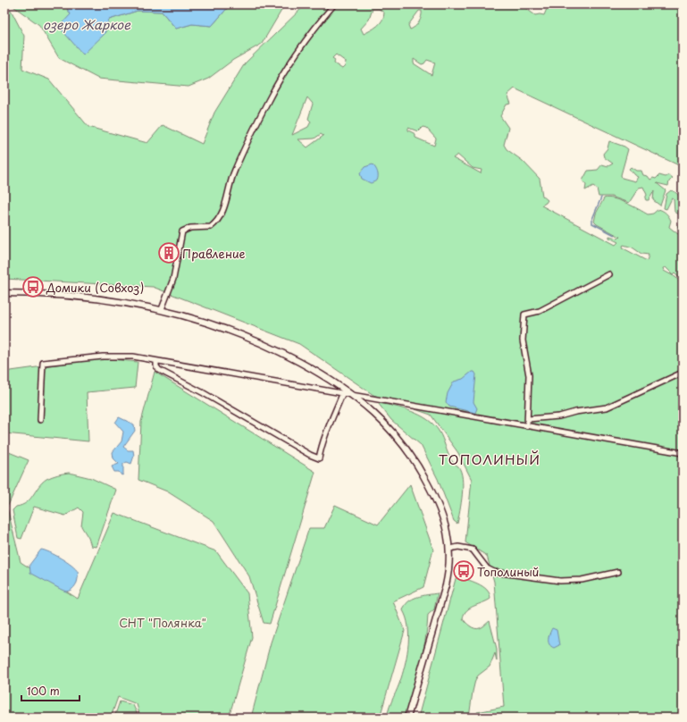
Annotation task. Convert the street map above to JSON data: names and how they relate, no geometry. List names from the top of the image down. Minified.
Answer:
{"districts":["ТОПОЛИНЫЙ"],"water":["озеро Жаркое"],"parks":["СНТ \"Полянка\""],"places":{"building":["Правление"],"bus stop":["Домики (Совхоз)","Тополиный"]},"scale_bar":"100 m"}
